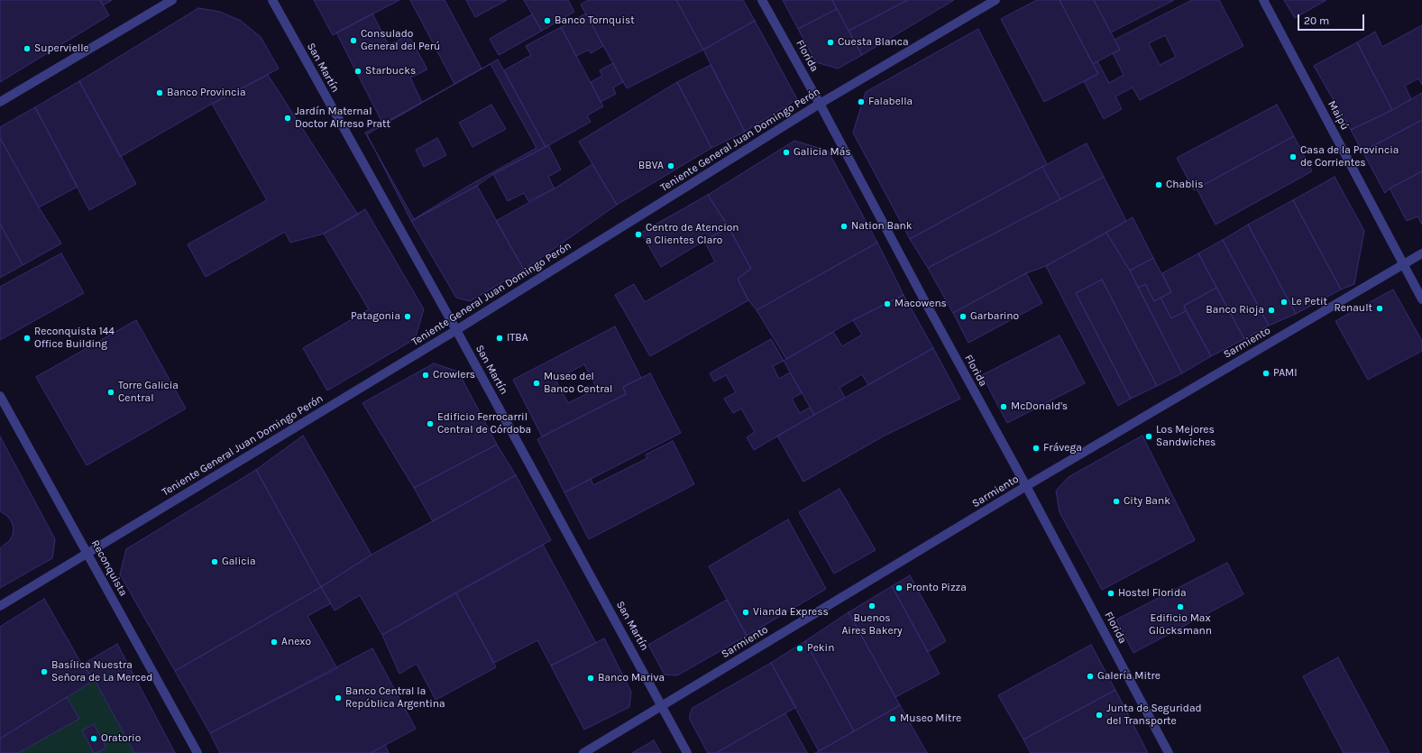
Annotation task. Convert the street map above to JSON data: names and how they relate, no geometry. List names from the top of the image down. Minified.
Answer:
{"streets":{"street":["Florida","San Martín","Maipú","Teniente General Juan Domingo Perón","Sarmiento","Reconquista"]},"crossings":[["Florida","Teniente General Juan Domingo Perón"],["Florida","Sarmiento"],["San Martín","Teniente General Juan Domingo Perón"],["San Martín","Sarmiento"],["Maipú","Sarmiento"],["Teniente General Juan Domingo Perón","Reconquista"]],"places":["Banco Tornquist","Consulado General del Perú","Cuesta Blanca","Supervielle","Starbucks","Banco Provincia","Falabella","Jardín Maternal Doctor Alfreso Pratt","Galicia Más","Casa de la Provincia de Corrientes","BBVA","Chablis","Nation Bank","Centro de Atencion a Clientes Claro","Le Petit","Macowens","Renault","Banco Rioja","Patagonia","Garbarino","Reconquista 144 Office Building","ITBA","PAMI","Crowlers","Museo del Banco Central","Torre Galicia Central","McDonald's","Edificio Ferrocarril Central de Córdoba","Los Mejores Sandwiches","Frávega","City Bank","Galicia","Pronto Pizza","Hostel Florida","Buenos Aires Bakery","Edificio Max Glücksmann","Vianda Express","Anexo","Pekin","Basílica Nuestra Señora de La Merced","Galería Mitre","Banco Mariva","Banco Central la República Argentina","Junta de Seguridad del Transporte","Museo Mitre","Oratorio"],"scale_bar":"20 m"}
